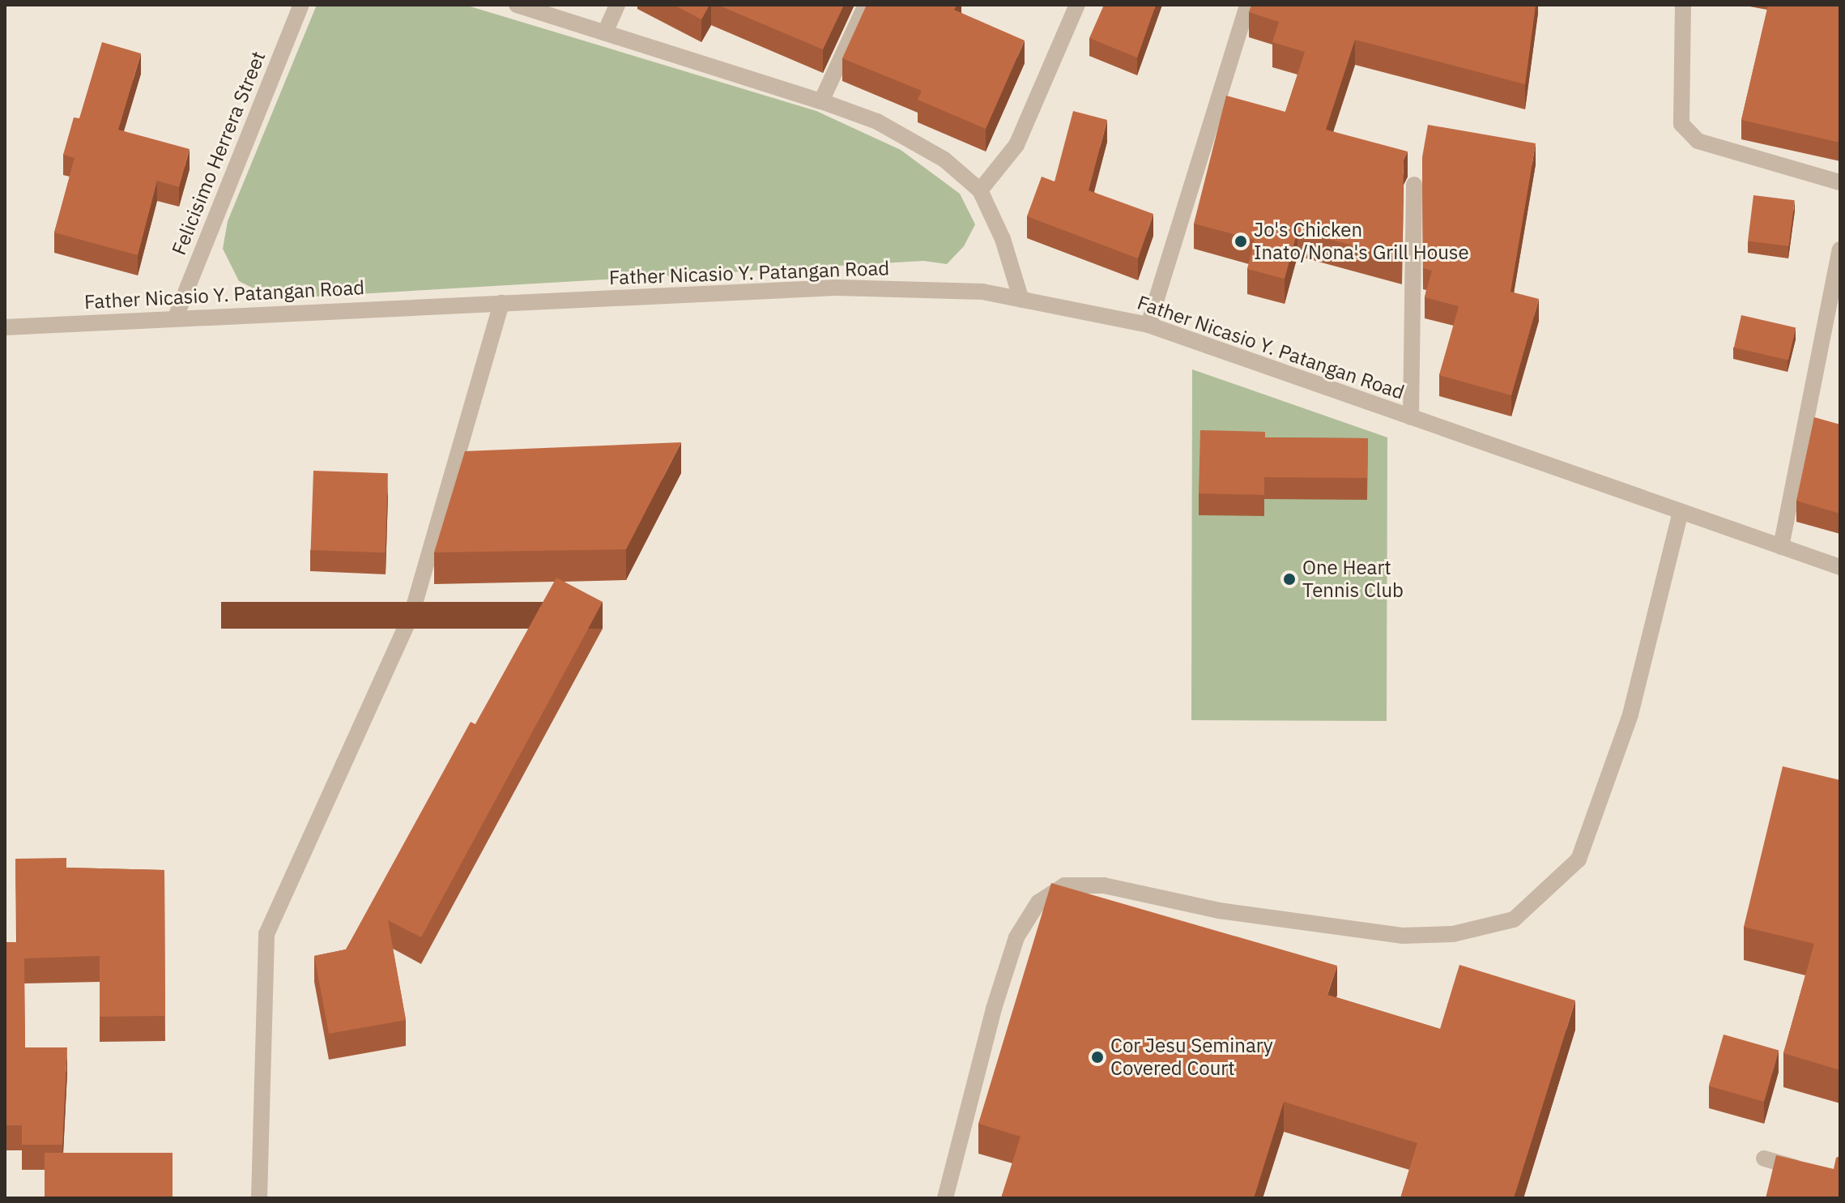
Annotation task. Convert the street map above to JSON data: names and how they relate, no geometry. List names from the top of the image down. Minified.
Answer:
{"streets":{"street":["Felicisimo Herrera Street","Father Nicasio Y. Patangan Road"]},"crossings":[["Felicisimo Herrera Street","Father Nicasio Y. Patangan Road"]],"places":["Jo's Chicken Inato/Nona's Grill House","One Heart Tennis Club","Cor Jesu Seminary Covered Court"]}
